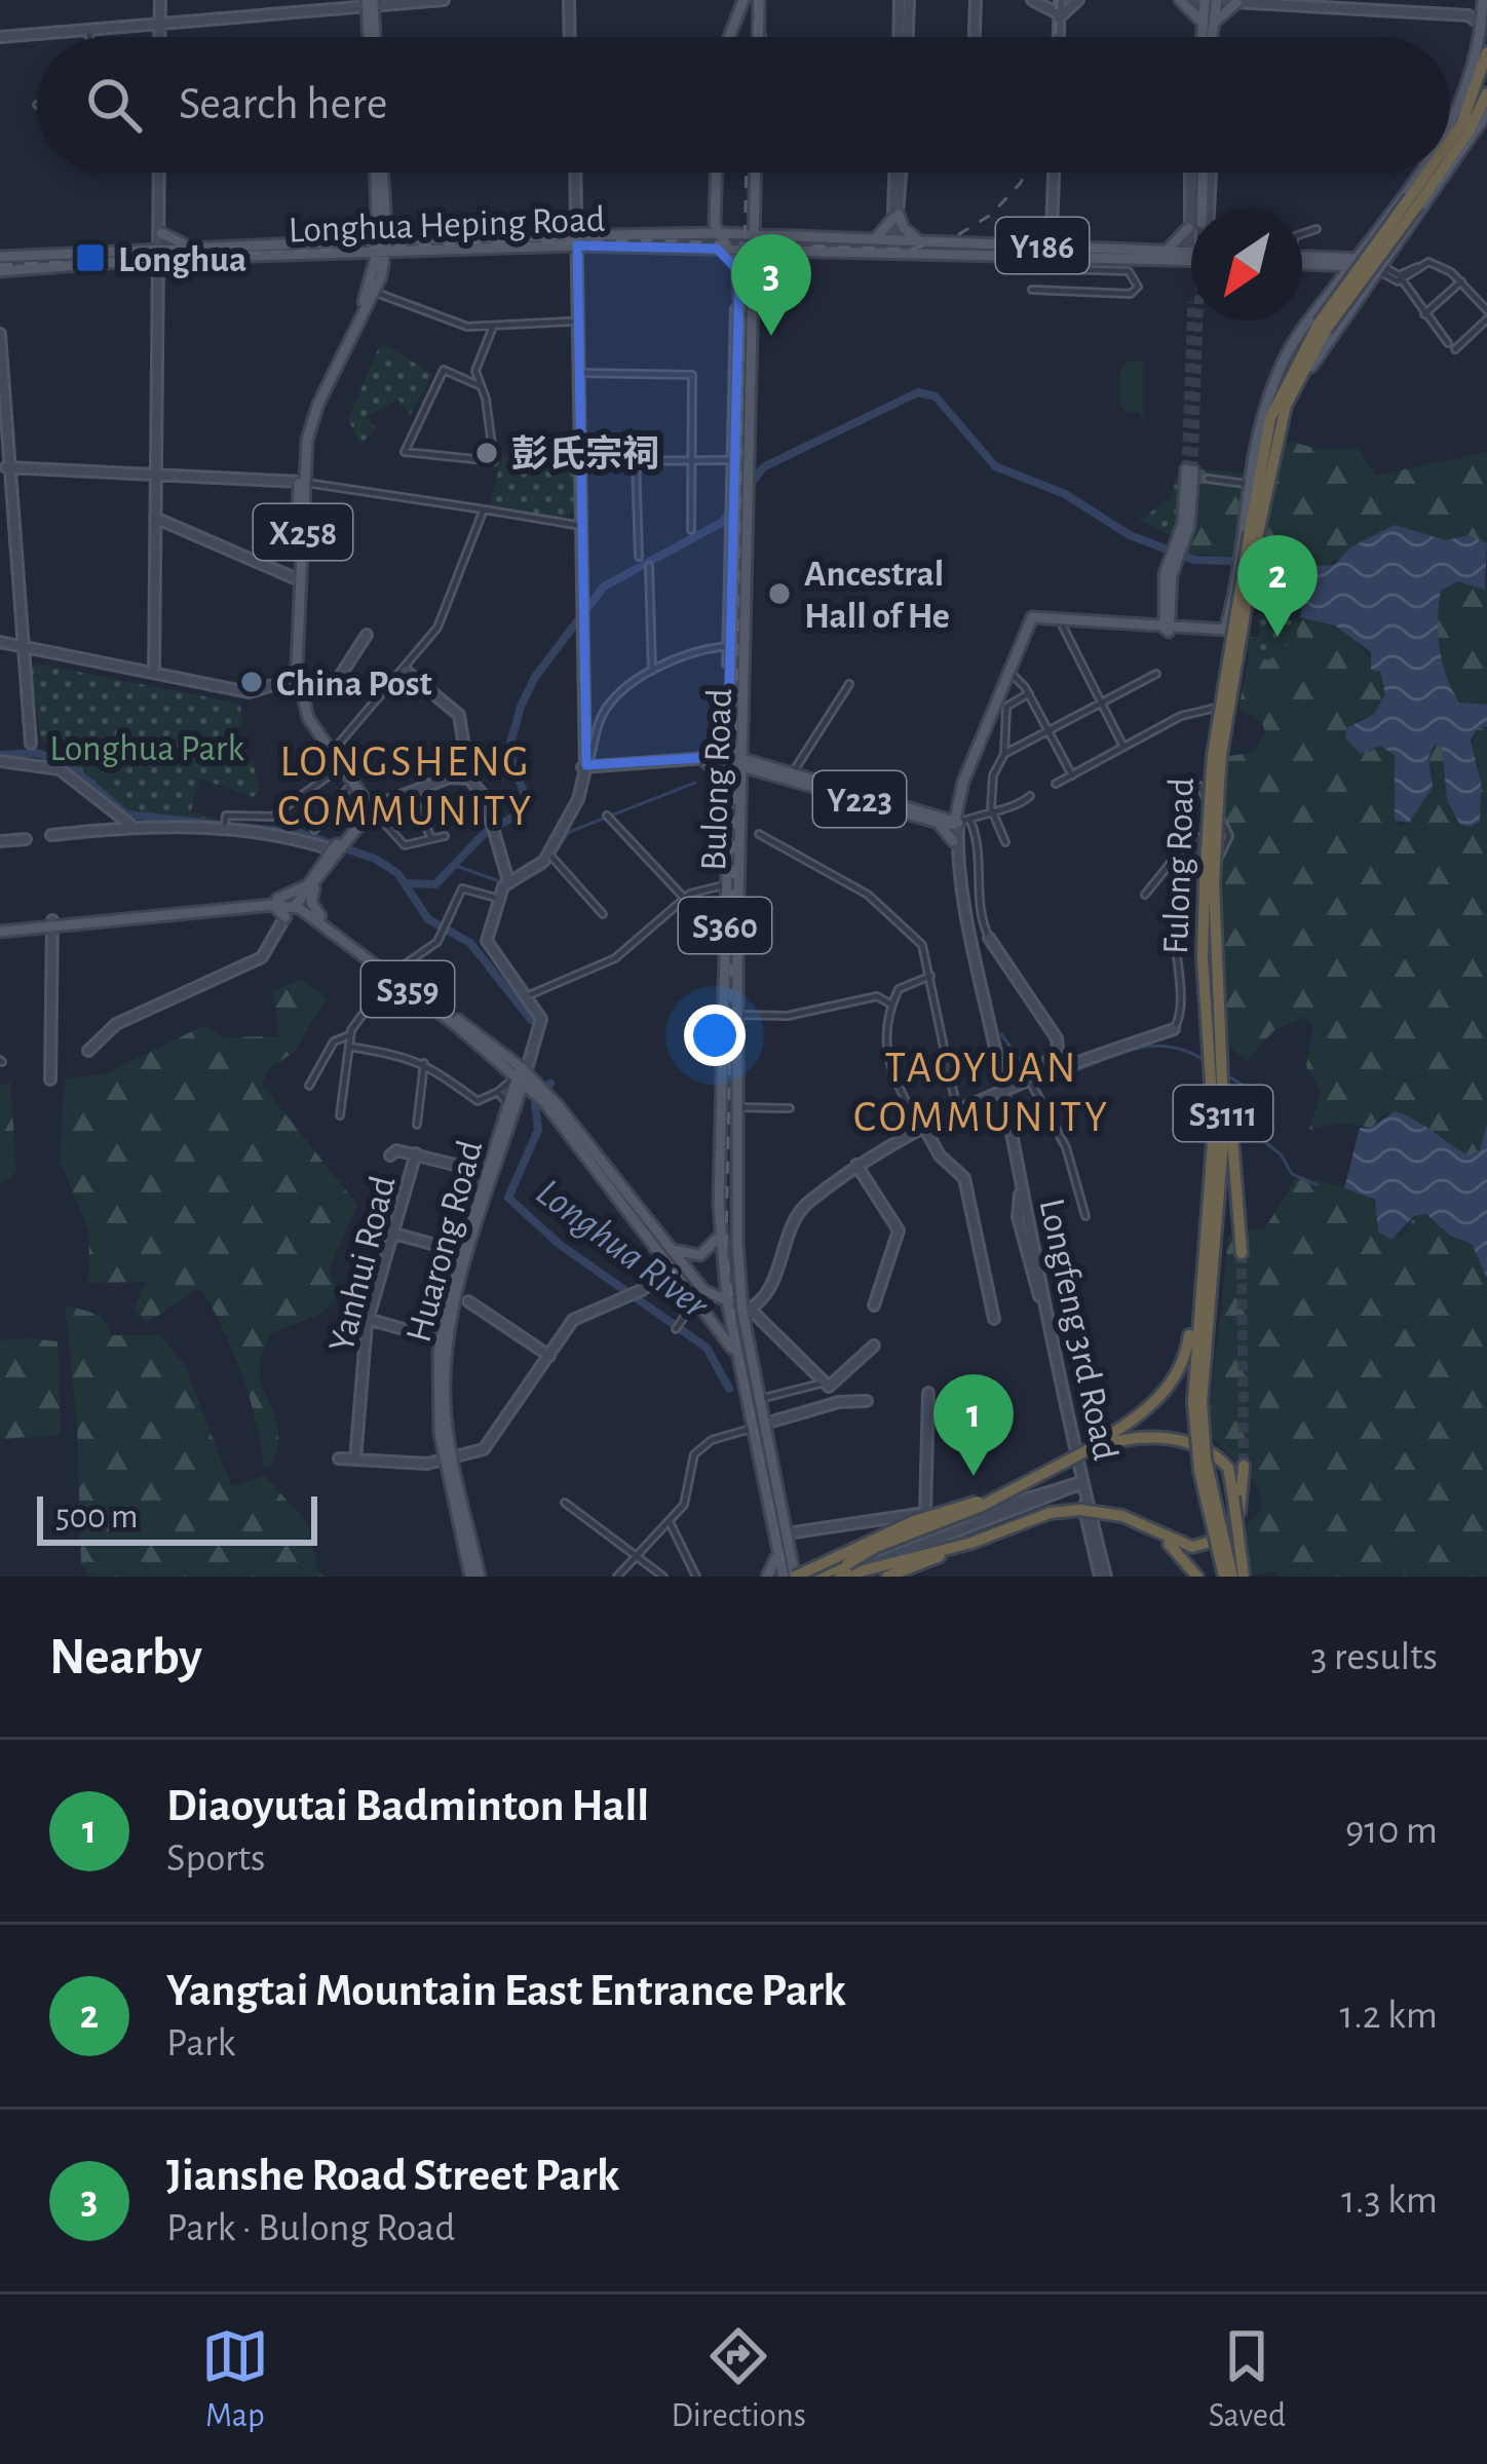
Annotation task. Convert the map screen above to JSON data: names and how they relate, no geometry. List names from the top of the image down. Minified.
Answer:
{"streets":{"highway":["Fulong Road","S3111"],"main road":["Longhua Heping Road","Y186","X258","Bulong Road","Y223","S360","S359","Huarong Road","Yanhui Road","Longfeng 3rd Road"]},"crossings":[["Longhua Heping Road","Y186"],["Longhua Heping Road","X258"],["Longhua Heping Road","S360"],["Bulong Road","Y223"],["Bulong Road","S360"],["Bulong Road","S359"],["Fulong Road","S3111"],["S359","Huarong Road"]],"districts":["LONGSHENG COMMUNITY","TAOYUAN COMMUNITY"],"water":["Longhua River"],"parks":["Longhua Park"],"places":{"transit":["Longhua"],"other":["彭氏宗祠","Ancestral Hall of He","China Post"]},"scale_bar":"500 m","north":"bottom left","page":{"search":"Search here","pins":["3","2","1"],"scale":"500 m","heading":["Nearby","3 results"],"list":[{"mark":"1","name":"Diaoyutai Badminton Hall","note":"Sports","value":"910 m"},{"mark":"2","name":"Yangtai Mountain East Entrance Park","note":"Park","value":"1.2 km"},{"mark":"3","name":"Jianshe Road Street Park","note":"Park · Bulong Road","value":"1.3 km"}],"nav":["Map","Directions","Saved"]}}
